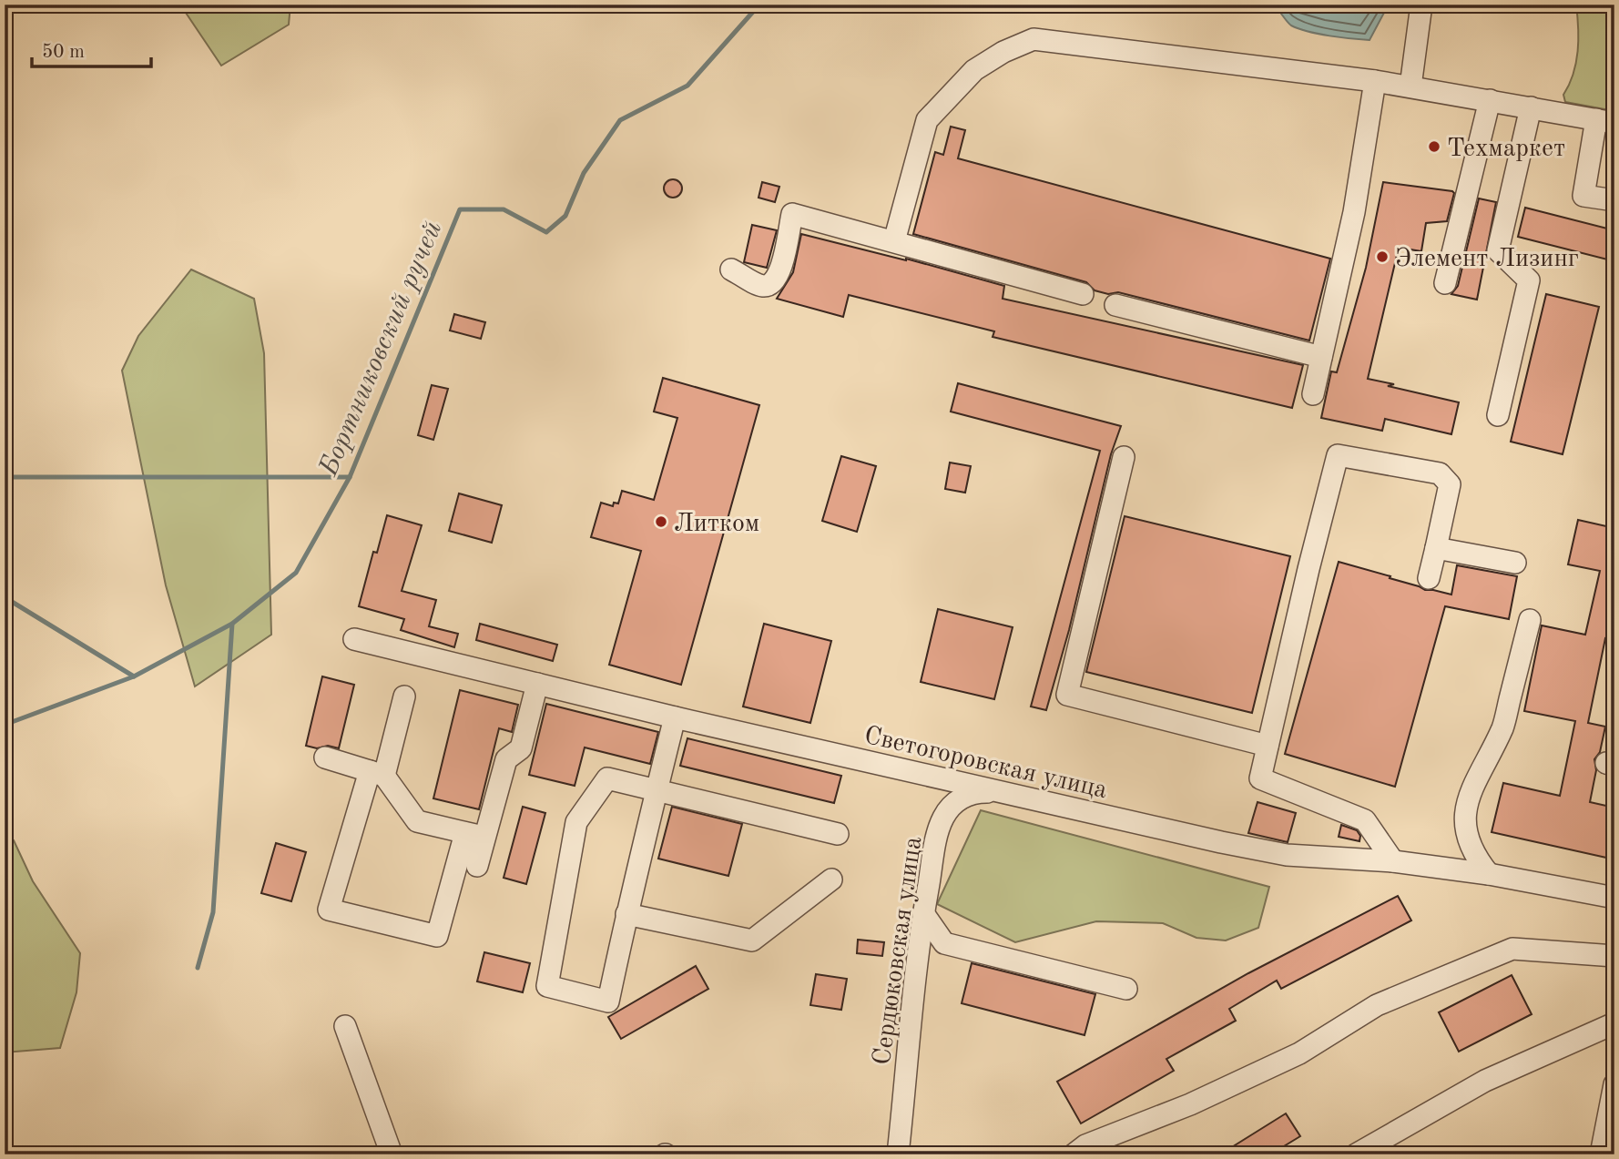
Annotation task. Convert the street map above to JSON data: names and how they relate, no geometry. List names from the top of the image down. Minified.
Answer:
{"streets":{"street":["Светогоровская улица","Сердюковская улица"]},"crossings":[["Светогоровская улица","Сердюковская улица"]],"water":["Бортниковский ручей"],"places":["Техмаркет","Элемент Лизинг","Литком"],"scale_bar":"50 m"}
